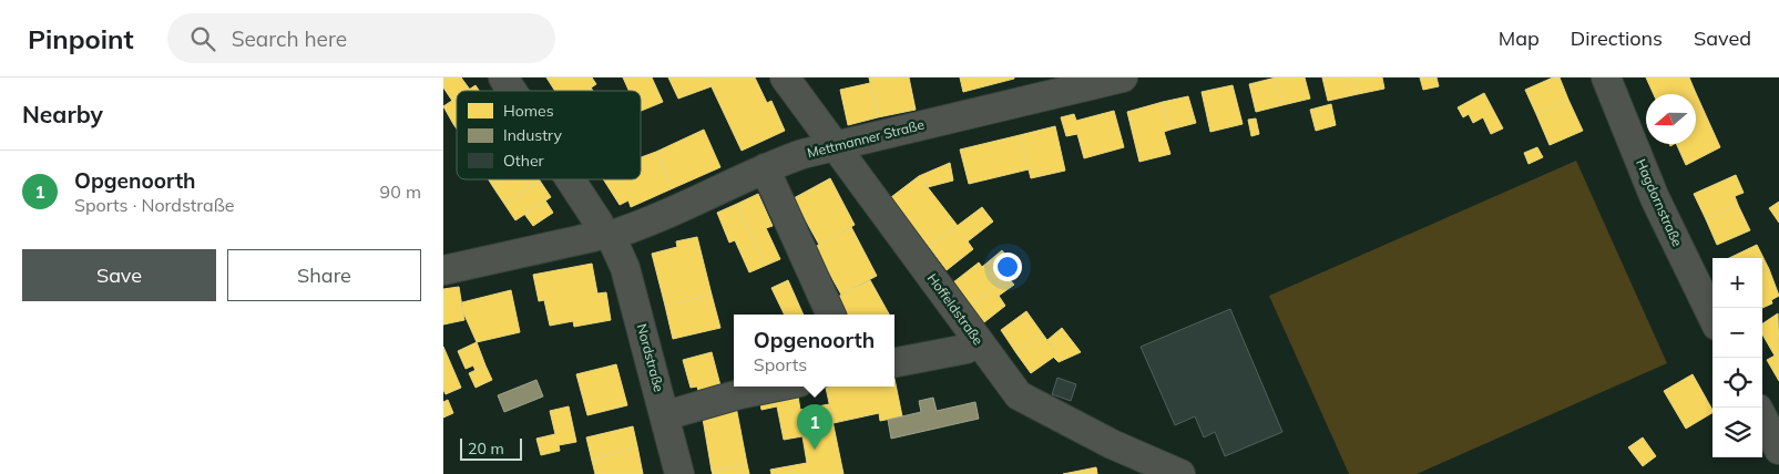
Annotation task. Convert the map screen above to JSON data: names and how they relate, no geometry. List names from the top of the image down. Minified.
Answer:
{"streets":{"street":["Mettmanner Straße","Hagdornstraße","Hoffeldstraße","Nordstraße"]},"crossings":[["Mettmanner Straße","Hoffeldstraße"],["Mettmanner Straße","Nordstraße"]],"legend":["Homes","Industry","Other"],"scale_bar":"20 m","north":"left","page":{"header":"Pinpoint","search":"Search here","nav":["Map","Directions","Saved"],"heading":"Nearby","list":[{"mark":"1","name":"Opgenoorth","note":"Sports · Nordstraße","value":"90 m"}],"buttons":["Save","Share"],"map_buttons":["+","−"],"popup":["Opgenoorth","Sports"],"pins":"1","scale":"20 m"}}
